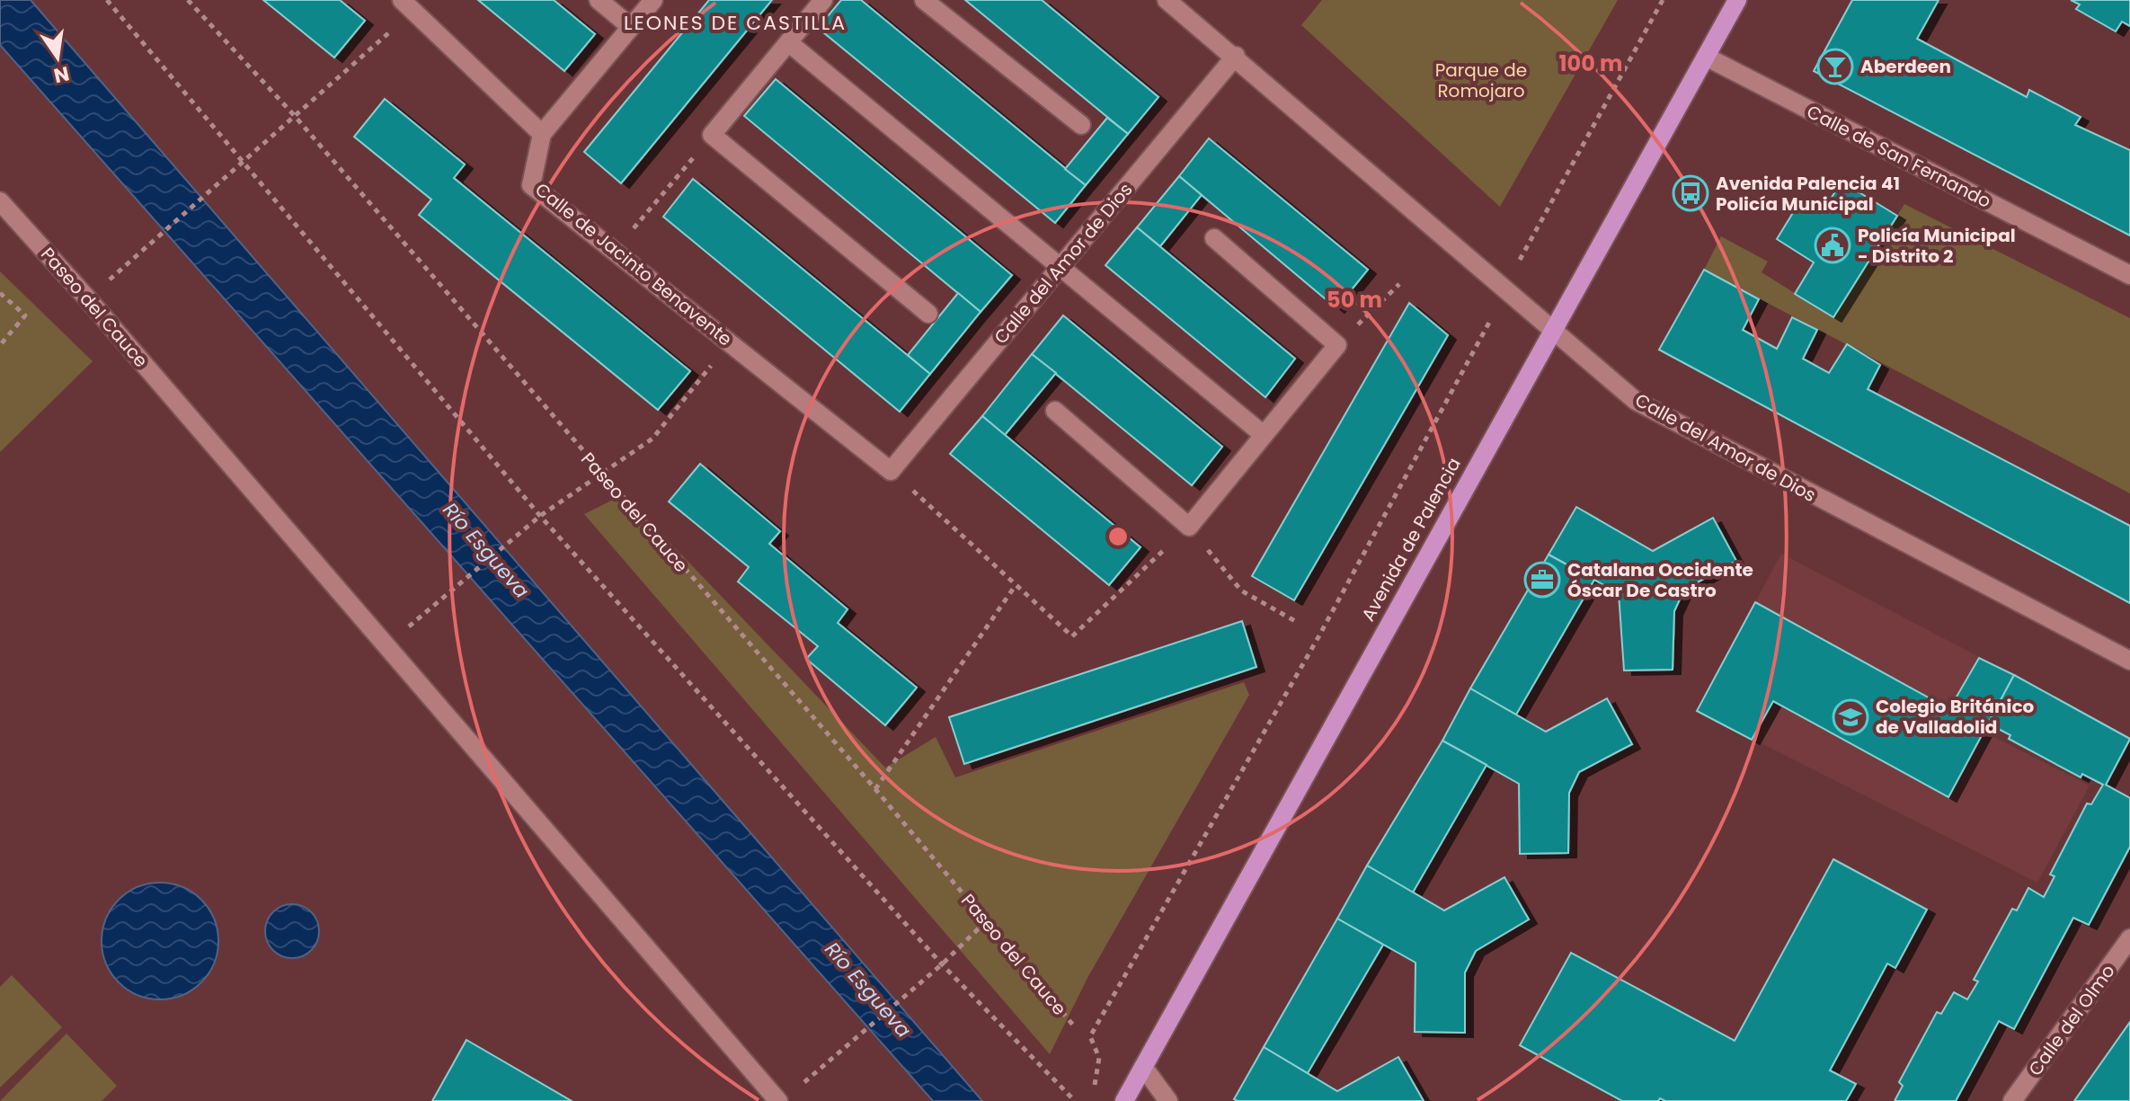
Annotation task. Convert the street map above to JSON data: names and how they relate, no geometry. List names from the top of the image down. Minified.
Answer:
{"streets":{"main road":["Avenida de Palencia"],"street":["Calle de San Fernando","Calle del Amor de Dios","Calle de Jacinto Benavente","Paseo del Cauce","Calle del Olmo"]},"crossings":[["Calle de San Fernando","Avenida de Palencia"],["Calle del Amor de Dios","Calle de Jacinto Benavente"],["Calle del Amor de Dios","Avenida de Palencia"]],"districts":["LEONES DE CASTILLA"],"water":["Río Esgueva"],"parks":["Parque de Romojaro"],"places":{"bar":["Aberdeen"],"bus stop":["Avenida Palencia 41 Policía Municipal"],"public building":["Policía Municipal - Distrito 2"],"office":["Catalana Occidente Óscar De Castro"],"school or university":["Colegio Británico de Valladolid"]},"north":"bottom","rings":["100 m","50 m"]}
